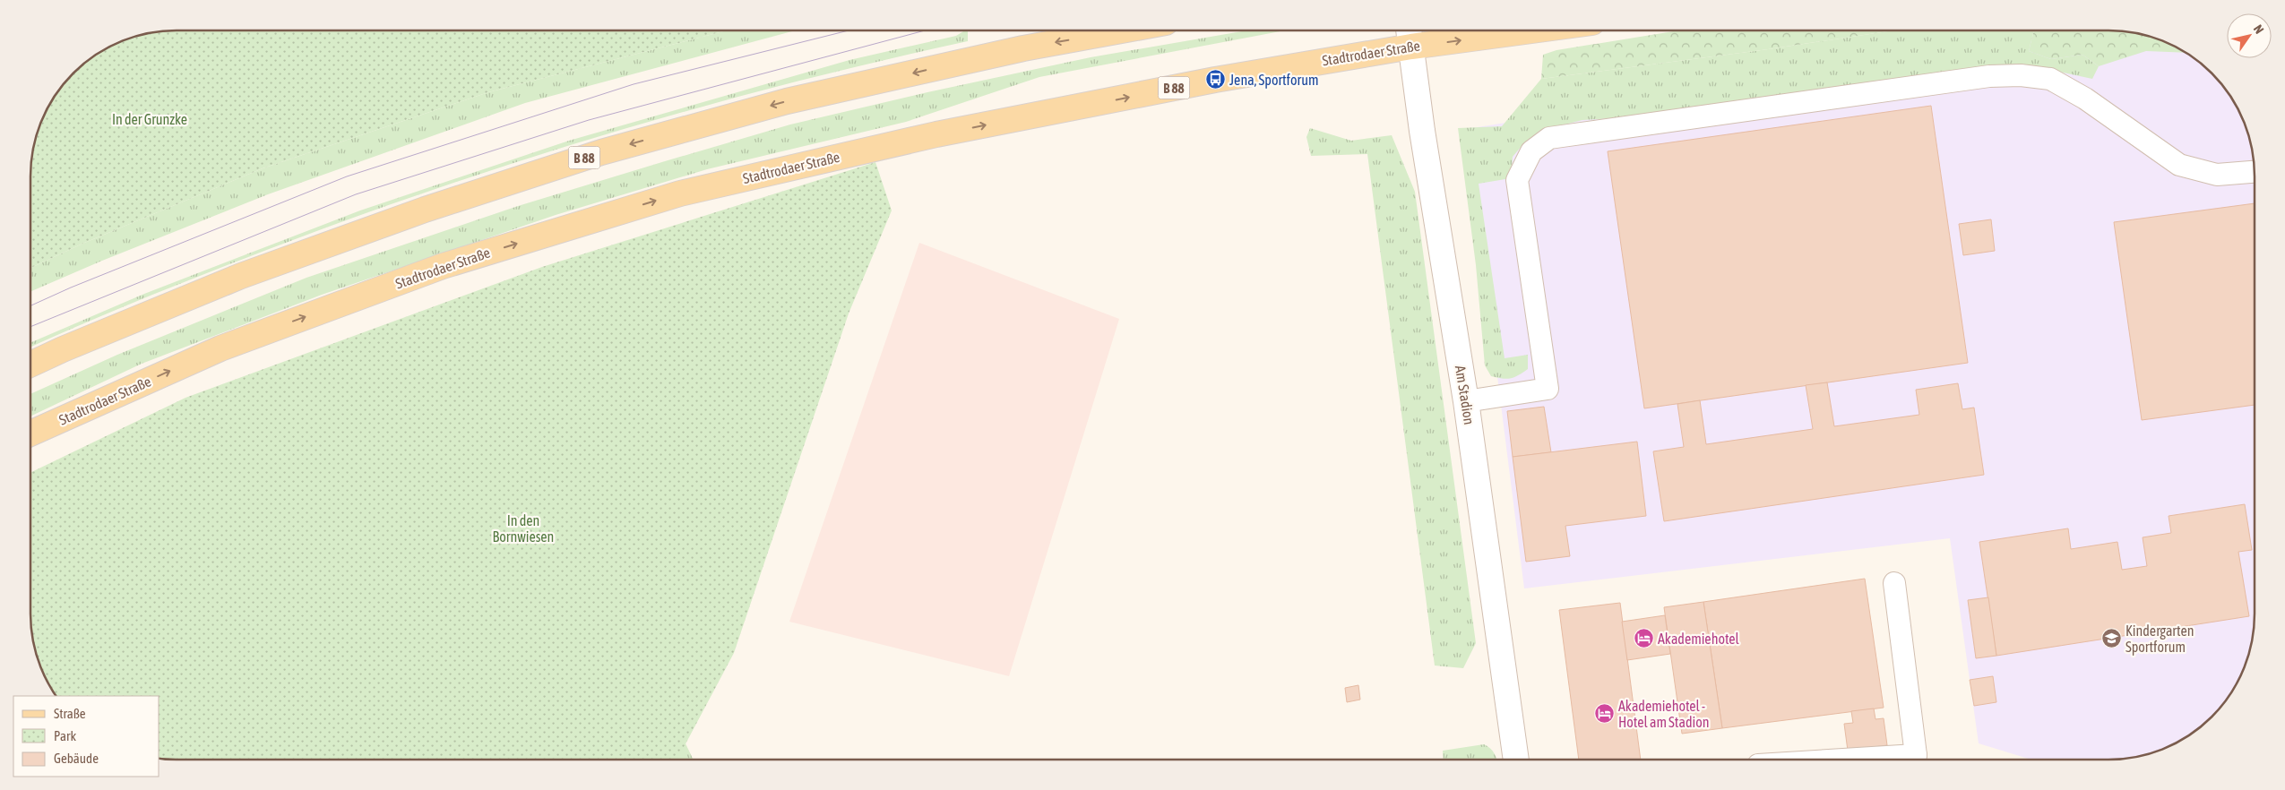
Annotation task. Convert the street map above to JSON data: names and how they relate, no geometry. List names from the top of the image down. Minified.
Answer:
{"streets":{"main road":["Stadtrodaer Straße","B 88"],"street":["Am Stadion"]},"crossings":[["Stadtrodaer Straße","Am Stadion"]],"parks":["In der Grunzke","In den Bornwiesen"],"places":{"bus stop":["Jena, Sportforum"],"hotel":["Akademiehotel","Akademiehotel - Hotel am Stadion"],"school or university":["Kindergarten Sportforum"]},"legend":["Straße","Park","Gebäude"],"north":"top right"}
